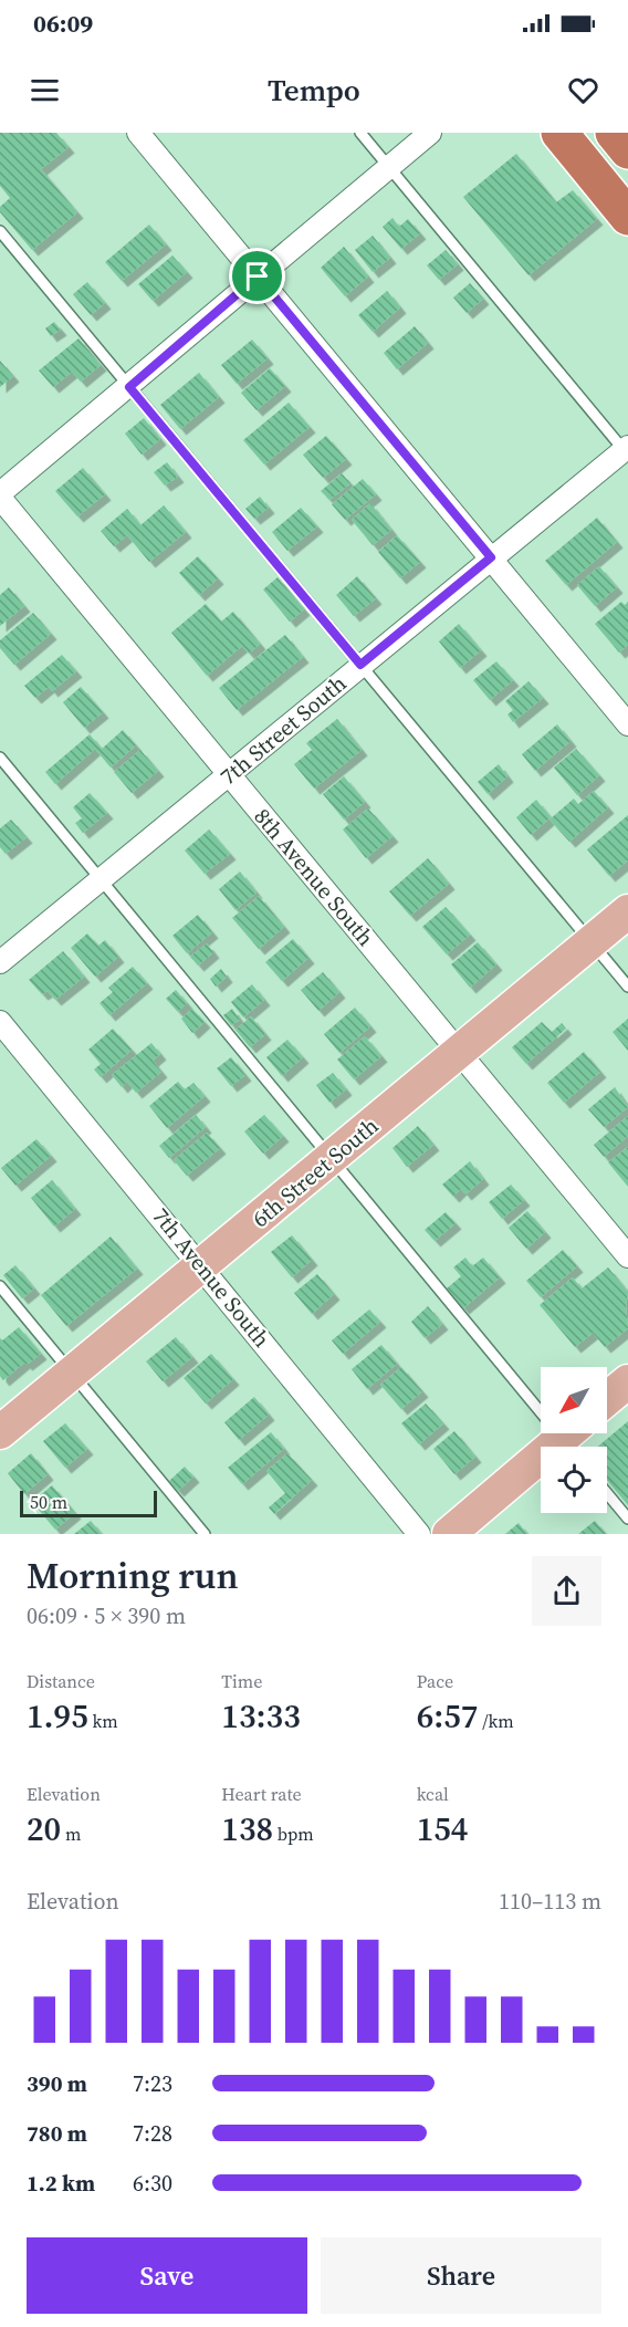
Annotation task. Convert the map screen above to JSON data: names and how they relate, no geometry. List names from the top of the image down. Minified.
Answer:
{"streets":{"main road":["6th Street South"],"street":["7th Street South","8th Avenue South","7th Avenue South"]},"crossings":[["7th Street South","8th Avenue South"],["8th Avenue South","6th Street South"],["6th Street South","7th Avenue South"]],"scale_bar":"50 m","north":"bottom left","page":{"status":"06:09","header":"Tempo","scale":"50 m","heading":["Morning run","06:09 · 5 × 390 m"],"stats":[["Distance","1.95 km"],["Time","13:33"],["Pace","6:57 /km"],["Elevation","20 m"],["Heart rate","138 bpm"],["kcal","154"]],"chart":["Elevation","110–113 m"],"list":[{"name":"390 m","note":"7:23"},{"name":"780 m","note":"7:28"},{"name":"1.2 km","note":"6:30"}],"buttons":["Save","Share"]}}
